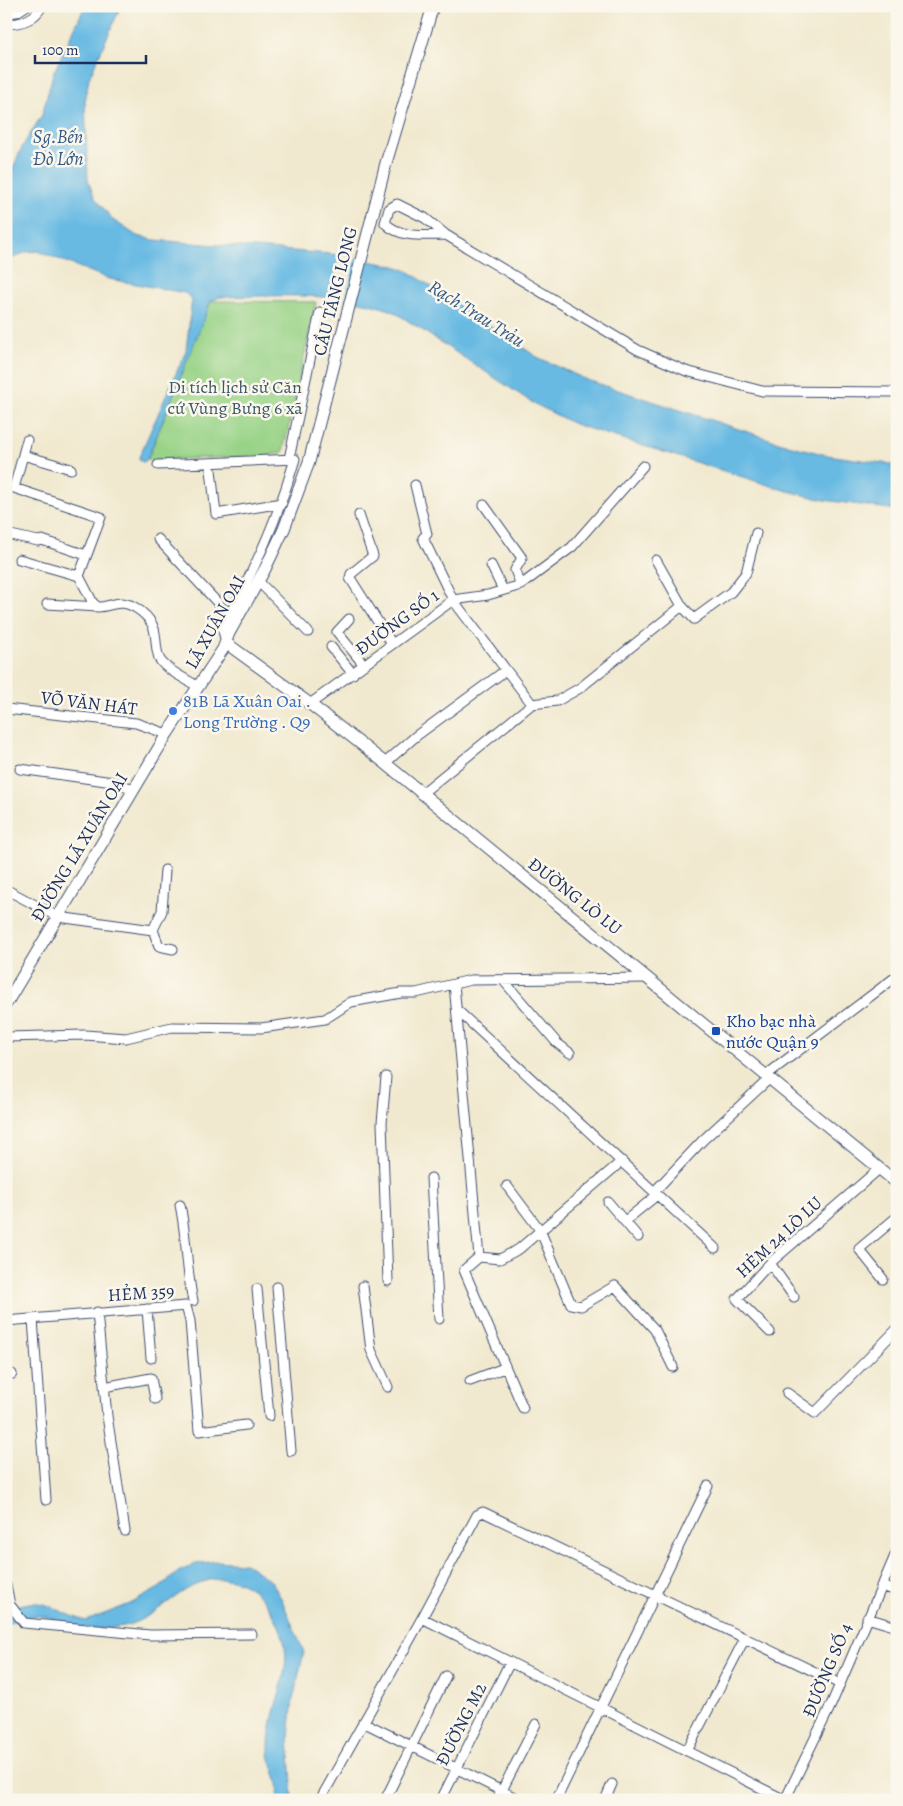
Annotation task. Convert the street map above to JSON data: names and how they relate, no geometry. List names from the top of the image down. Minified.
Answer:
{"streets":{"main road":["CẦU TĂNG LONG","LÃ XUÂN OAI","ĐƯỜNG LÃ XUÂN OAI","ĐƯỜNG LÒ LU"],"street":["ĐƯỜNG SỐ 1","VÕ VĂN HÁT","HẺM 24 LÒ LU","HẺM 359","ĐƯỜNG SỐ 4","ĐƯỜNG M2"]},"crossings":[["CẦU TĂNG LONG","LÃ XUÂN OAI"],["LÃ XUÂN OAI","VÕ VĂN HÁT"],["LÃ XUÂN OAI","ĐƯỜNG LÃ XUÂN OAI"],["LÃ XUÂN OAI","ĐƯỜNG LÒ LU"],["ĐƯỜNG SỐ 1","ĐƯỜNG LÒ LU"],["VÕ VĂN HÁT","ĐƯỜNG LÃ XUÂN OAI"],["ĐƯỜNG LÒ LU","HẺM 24 LÒ LU"]],"water":["Sg.Bến Đò Lớn","Rạch Trau Trảu"],"parks":["Di tích lịch sử Căn cứ Vùng Bưng 6 xã"],"places":{"other":["81B Lã Xuân Oai . Long Trường . Q9"],"transit":["Kho bạc nhà nước Quận 9"]},"scale_bar":"100 m"}
